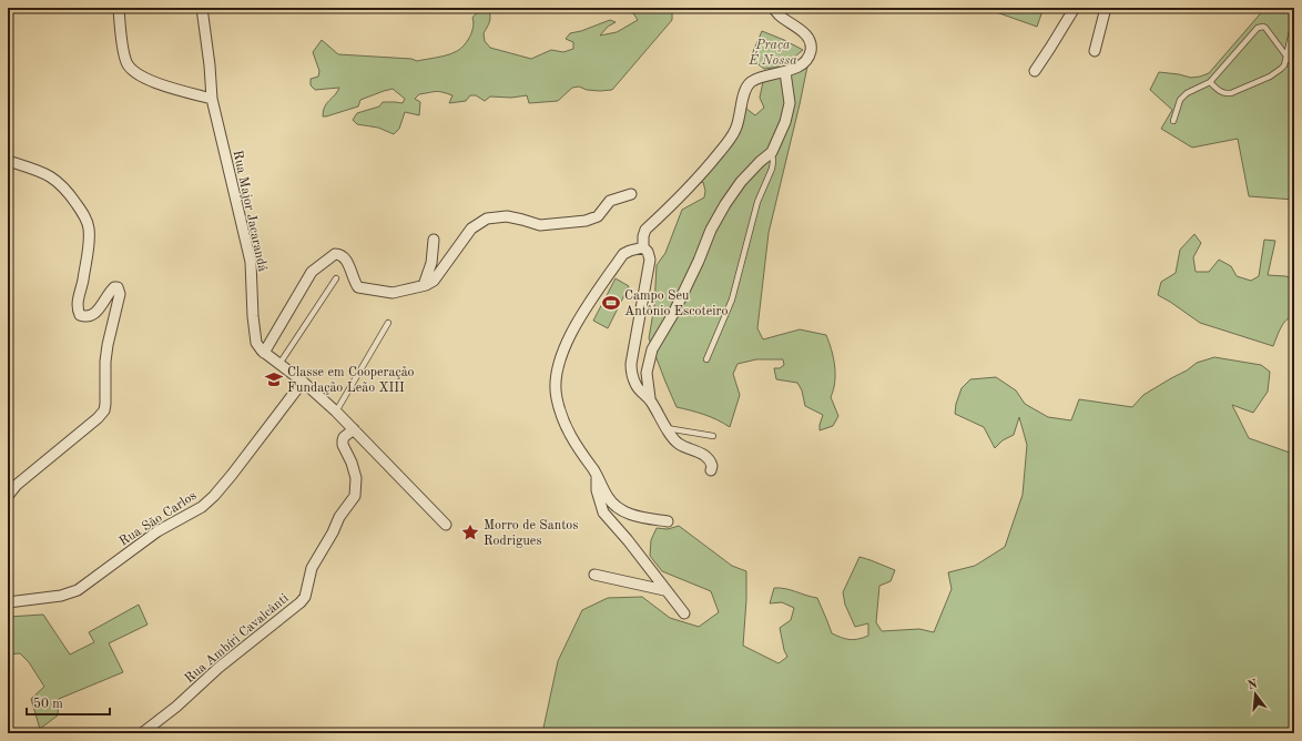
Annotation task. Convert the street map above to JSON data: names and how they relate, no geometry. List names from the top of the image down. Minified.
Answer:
{"streets":{"street":["Rua Major Jacarandá","Rua São Carlos","Rua Ambíri Cavalcânti"]},"crossings":[["Rua Major Jacarandá","Rua São Carlos"],["Rua Major Jacarandá","Rua Ambíri Cavalcânti"]],"parks":["Praça É Nossa"],"places":{"sports":["Campo Seu Antônio Escoteiro"],"school or university":["Classe em Cooperação Fundação Leão XIII"],"place":["Morro de Santos Rodrigues"]},"scale_bar":"50 m","north":"top"}
